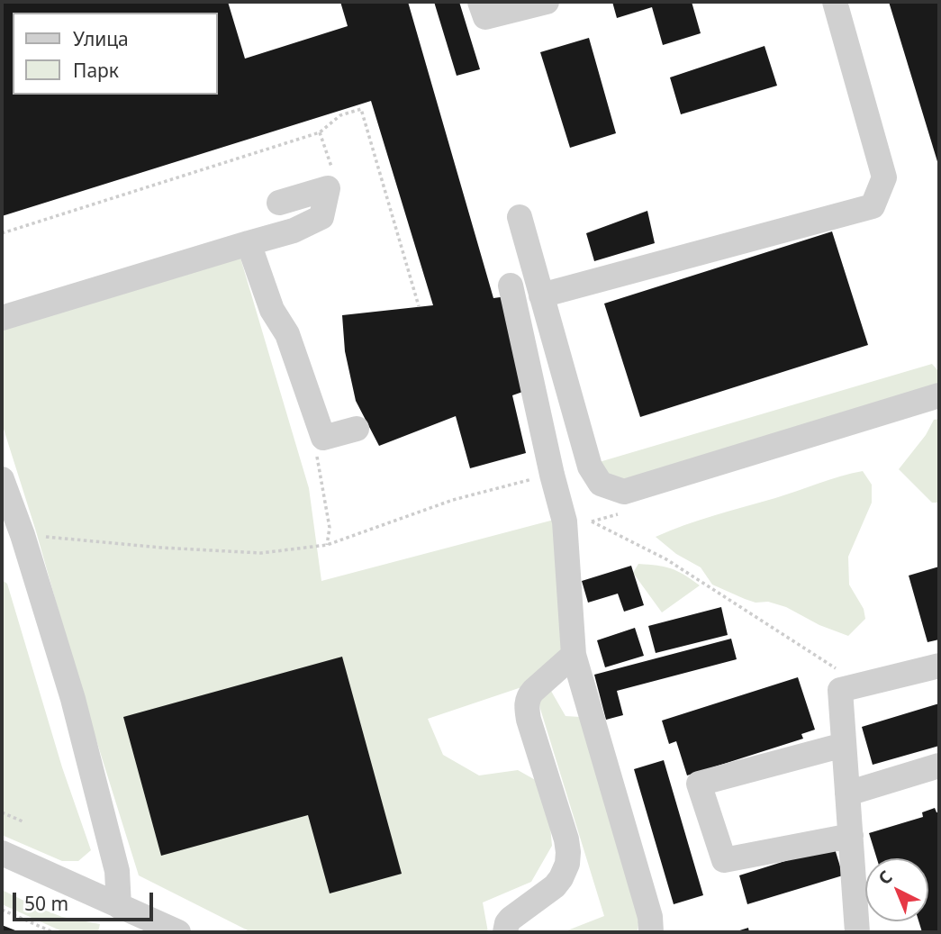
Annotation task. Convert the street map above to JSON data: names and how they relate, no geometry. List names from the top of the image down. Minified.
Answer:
{"legend":["Улица","Парк"],"scale_bar":"50 m","north":"top left"}
